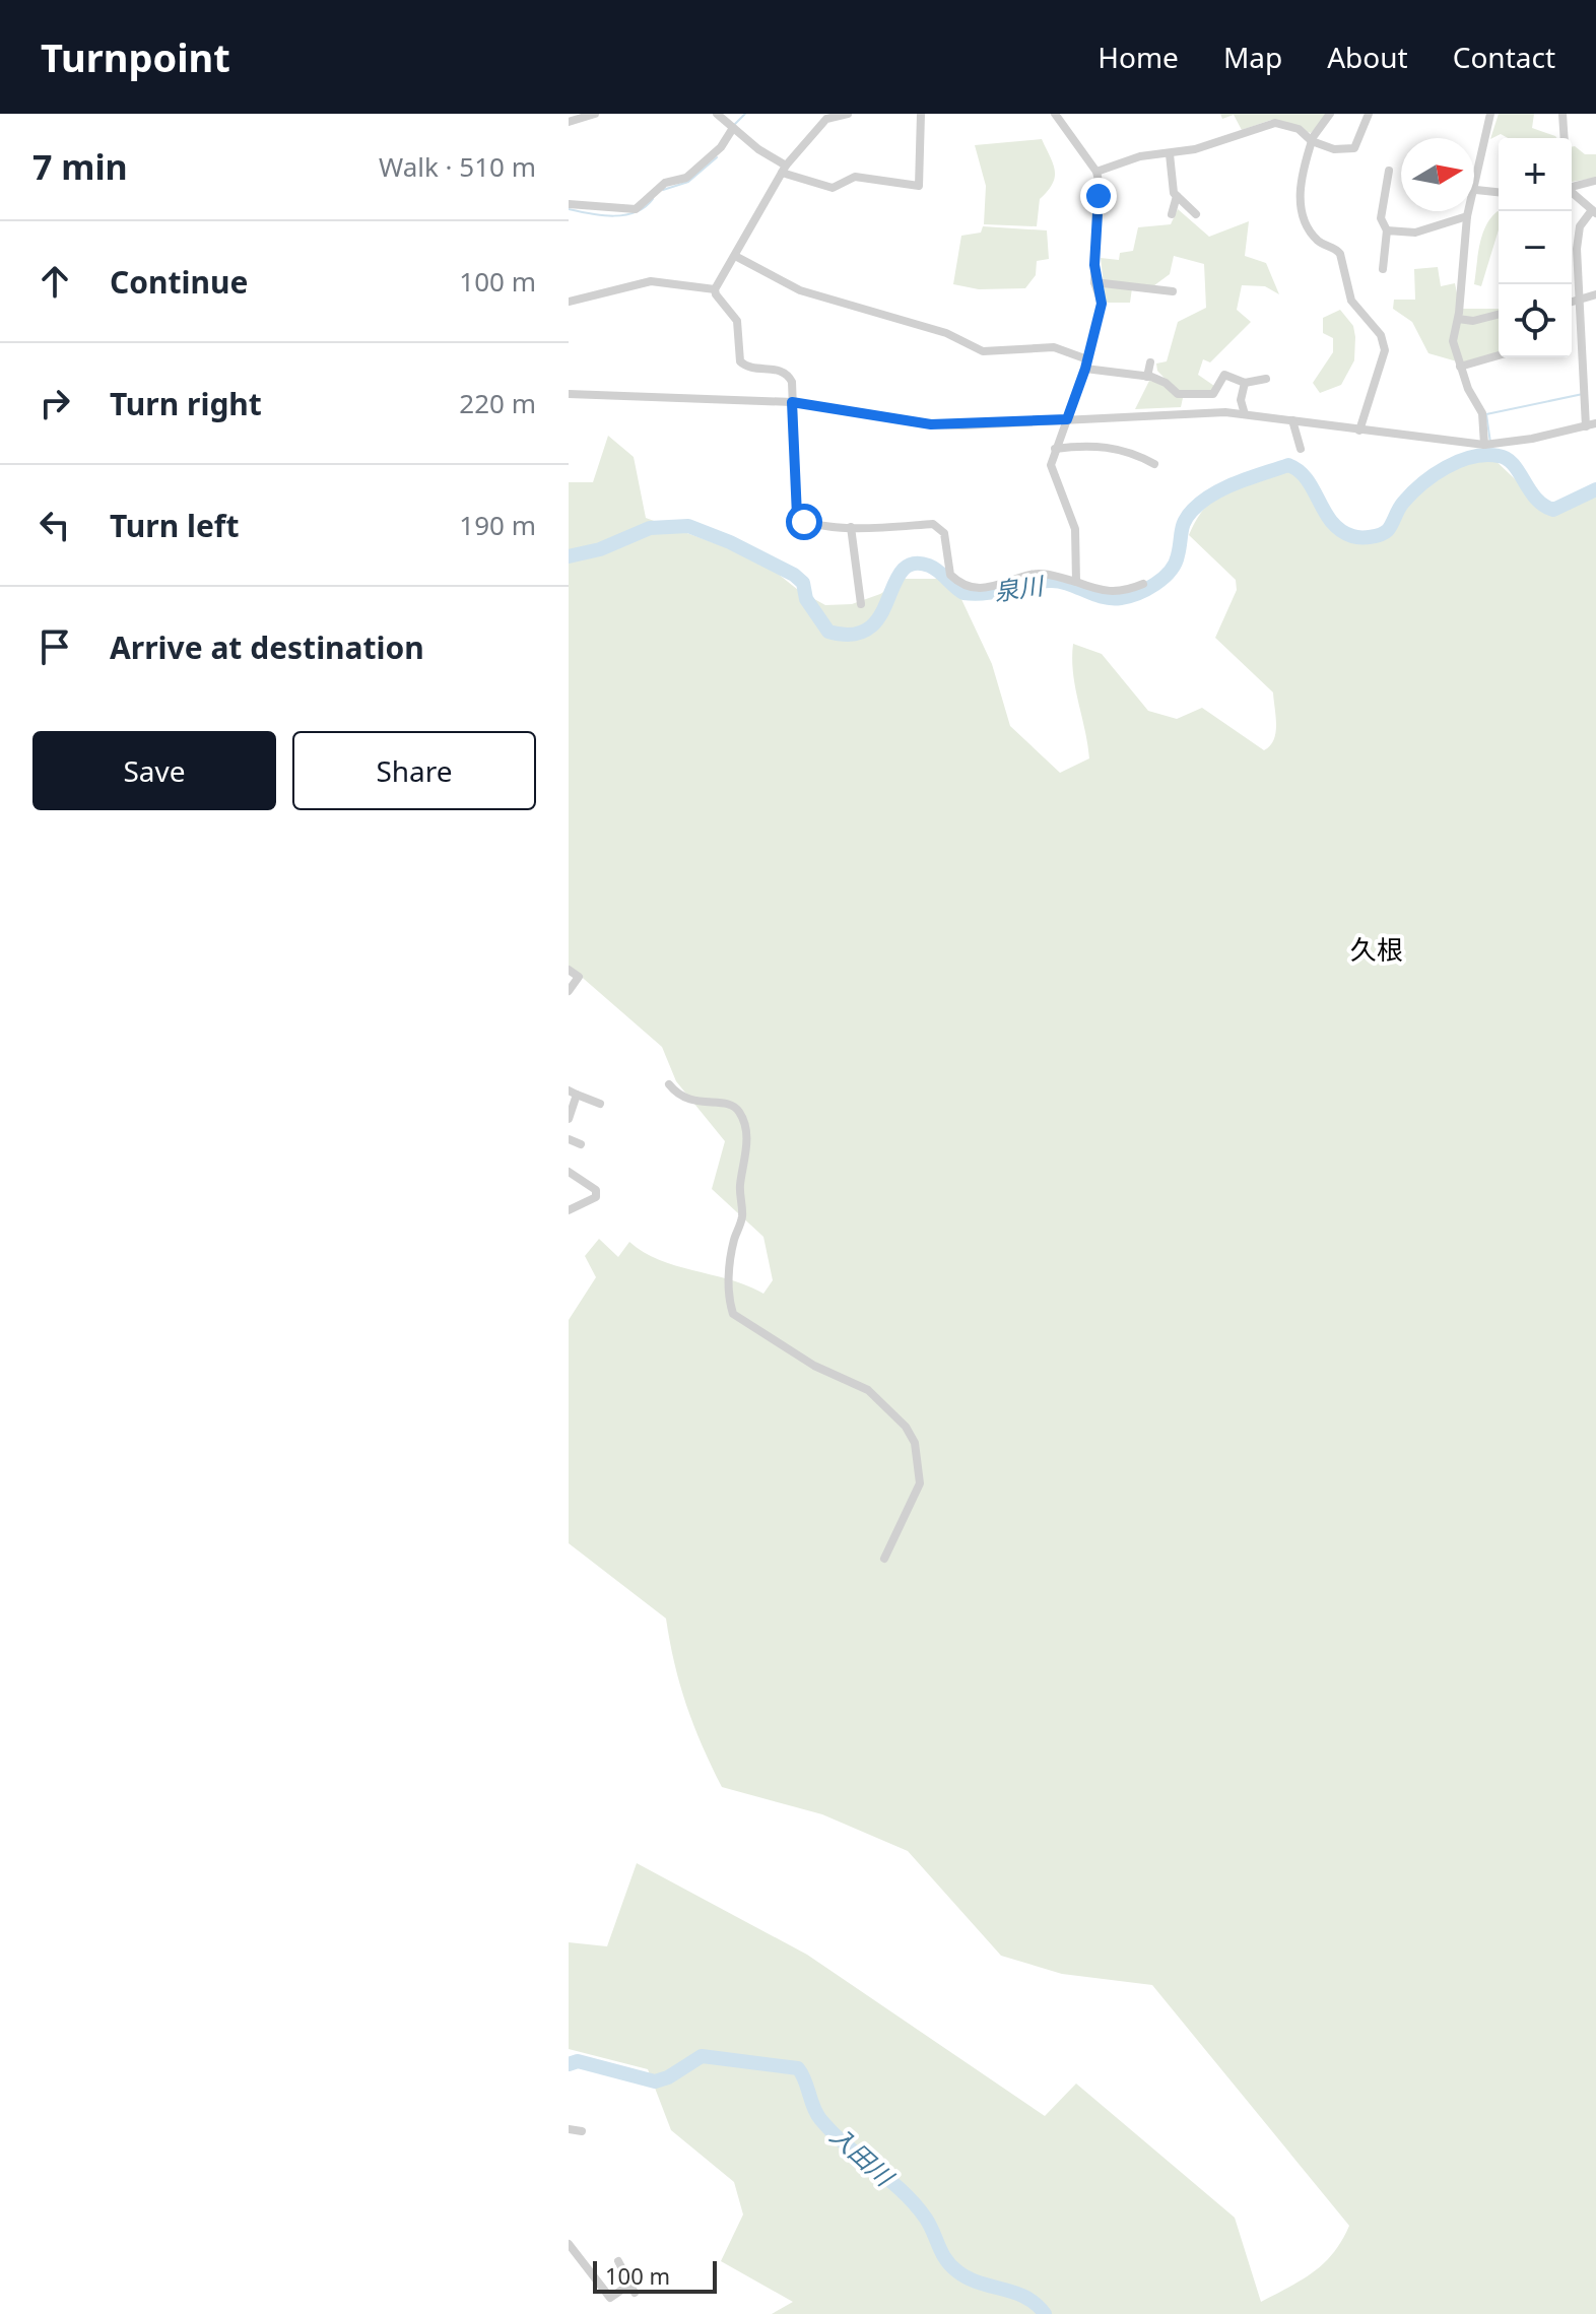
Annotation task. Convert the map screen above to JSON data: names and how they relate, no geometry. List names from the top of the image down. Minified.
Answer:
{"districts":["久根"],"water":["泉川","入田川"],"scale_bar":"100 m","north":"right","page":{"header":"Turnpoint","nav":["Home","Map","About","Contact"],"heading":["7 min","Walk · 510 m"],"map_buttons":["+","−"],"list":[["Continue","100 m"],["Turn right","220 m"],["Turn left","190 m"],"Arrive at destination"],"buttons":["Save","Share"],"scale":"100 m"}}
